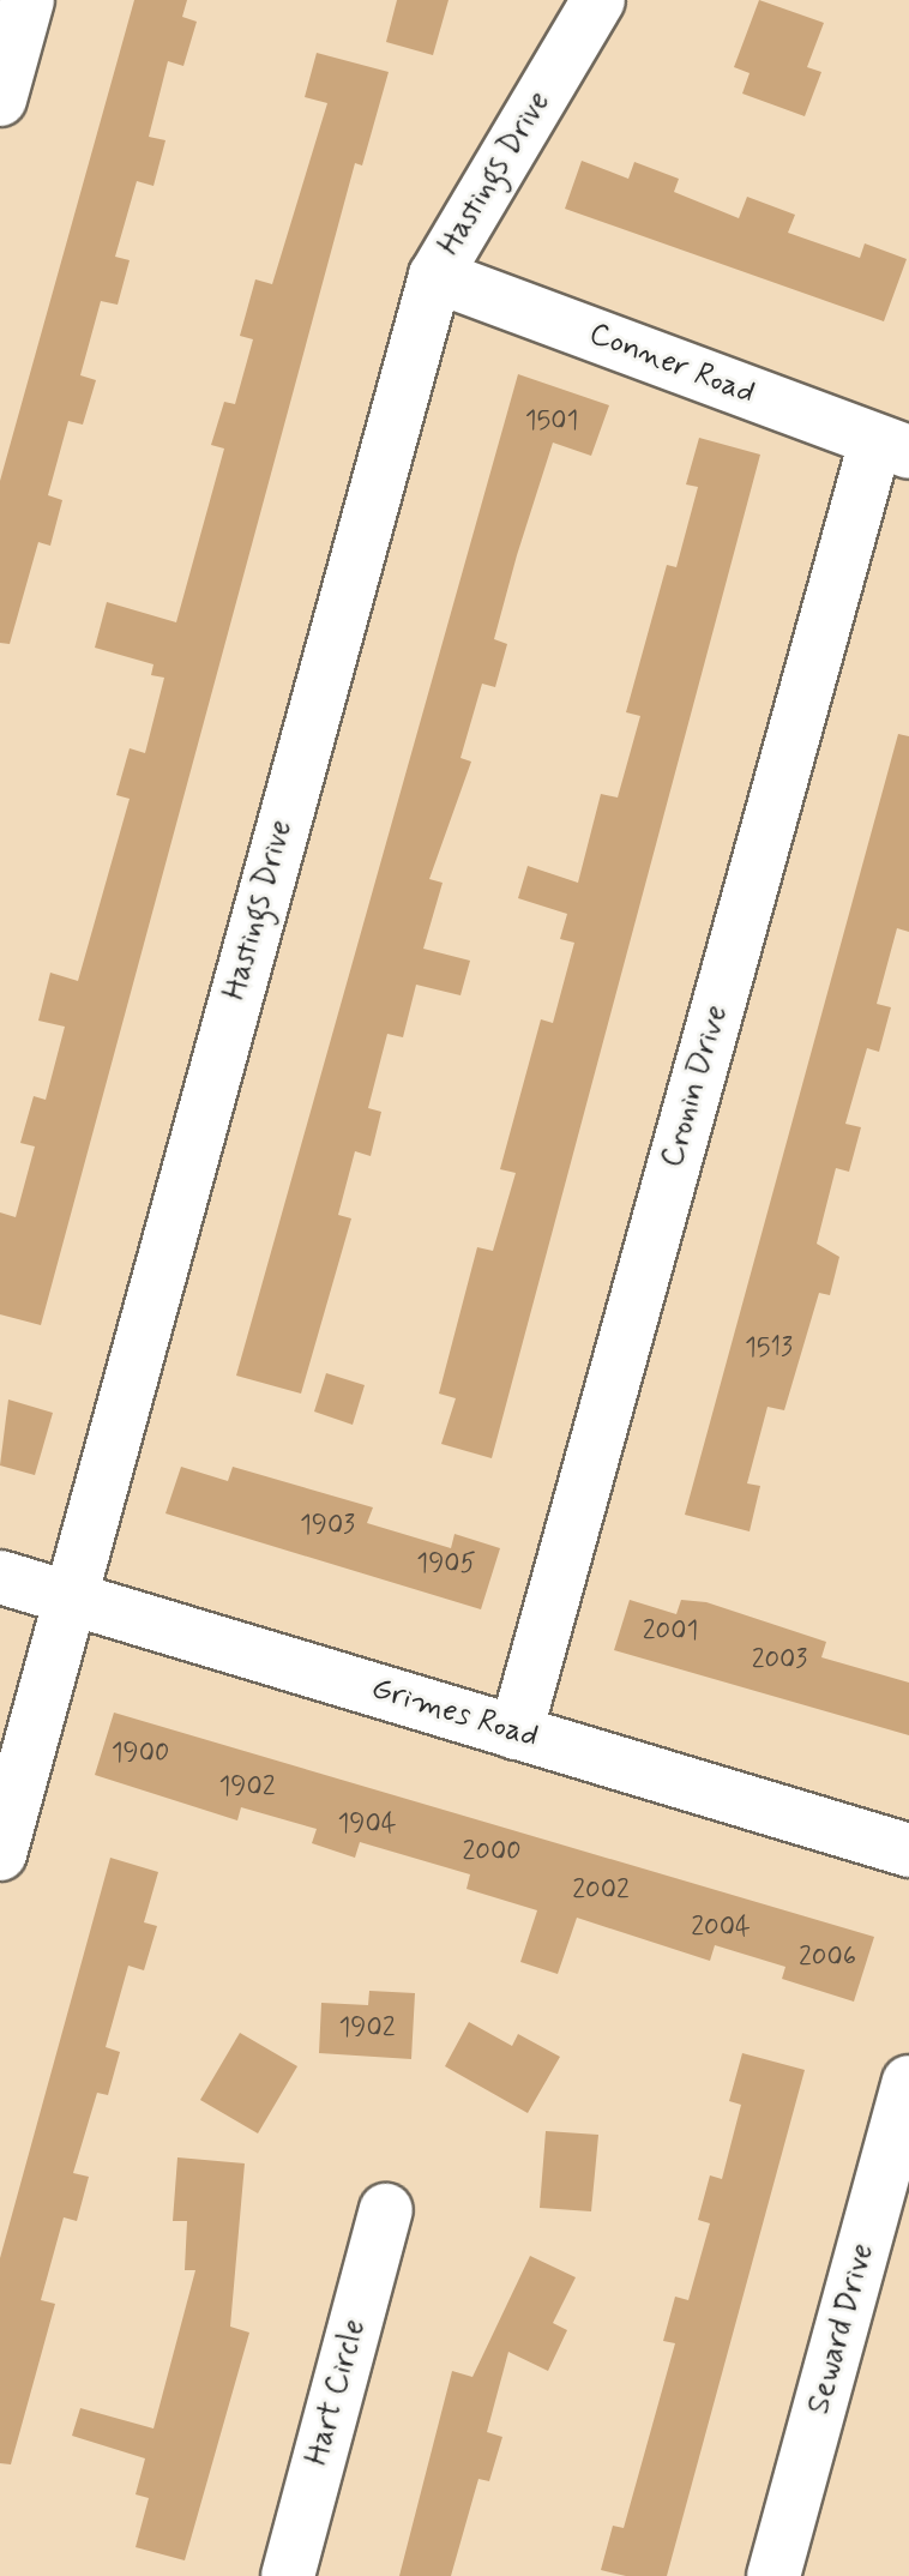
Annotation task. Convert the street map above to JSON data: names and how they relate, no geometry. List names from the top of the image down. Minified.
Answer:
{"streets":{"street":["Hastings Drive","Conner Road","Cronin Drive","Grimes Road","Seward Drive","Hart Circle"]},"crossings":[["Hastings Drive","Conner Road"],["Hastings Drive","Grimes Road"],["Conner Road","Cronin Drive"],["Cronin Drive","Grimes Road"]],"house_numbers":["1501","1513","1903","1905","2001","2003","1900","1902","1904","2000","2002","2004","2006","1902"]}
